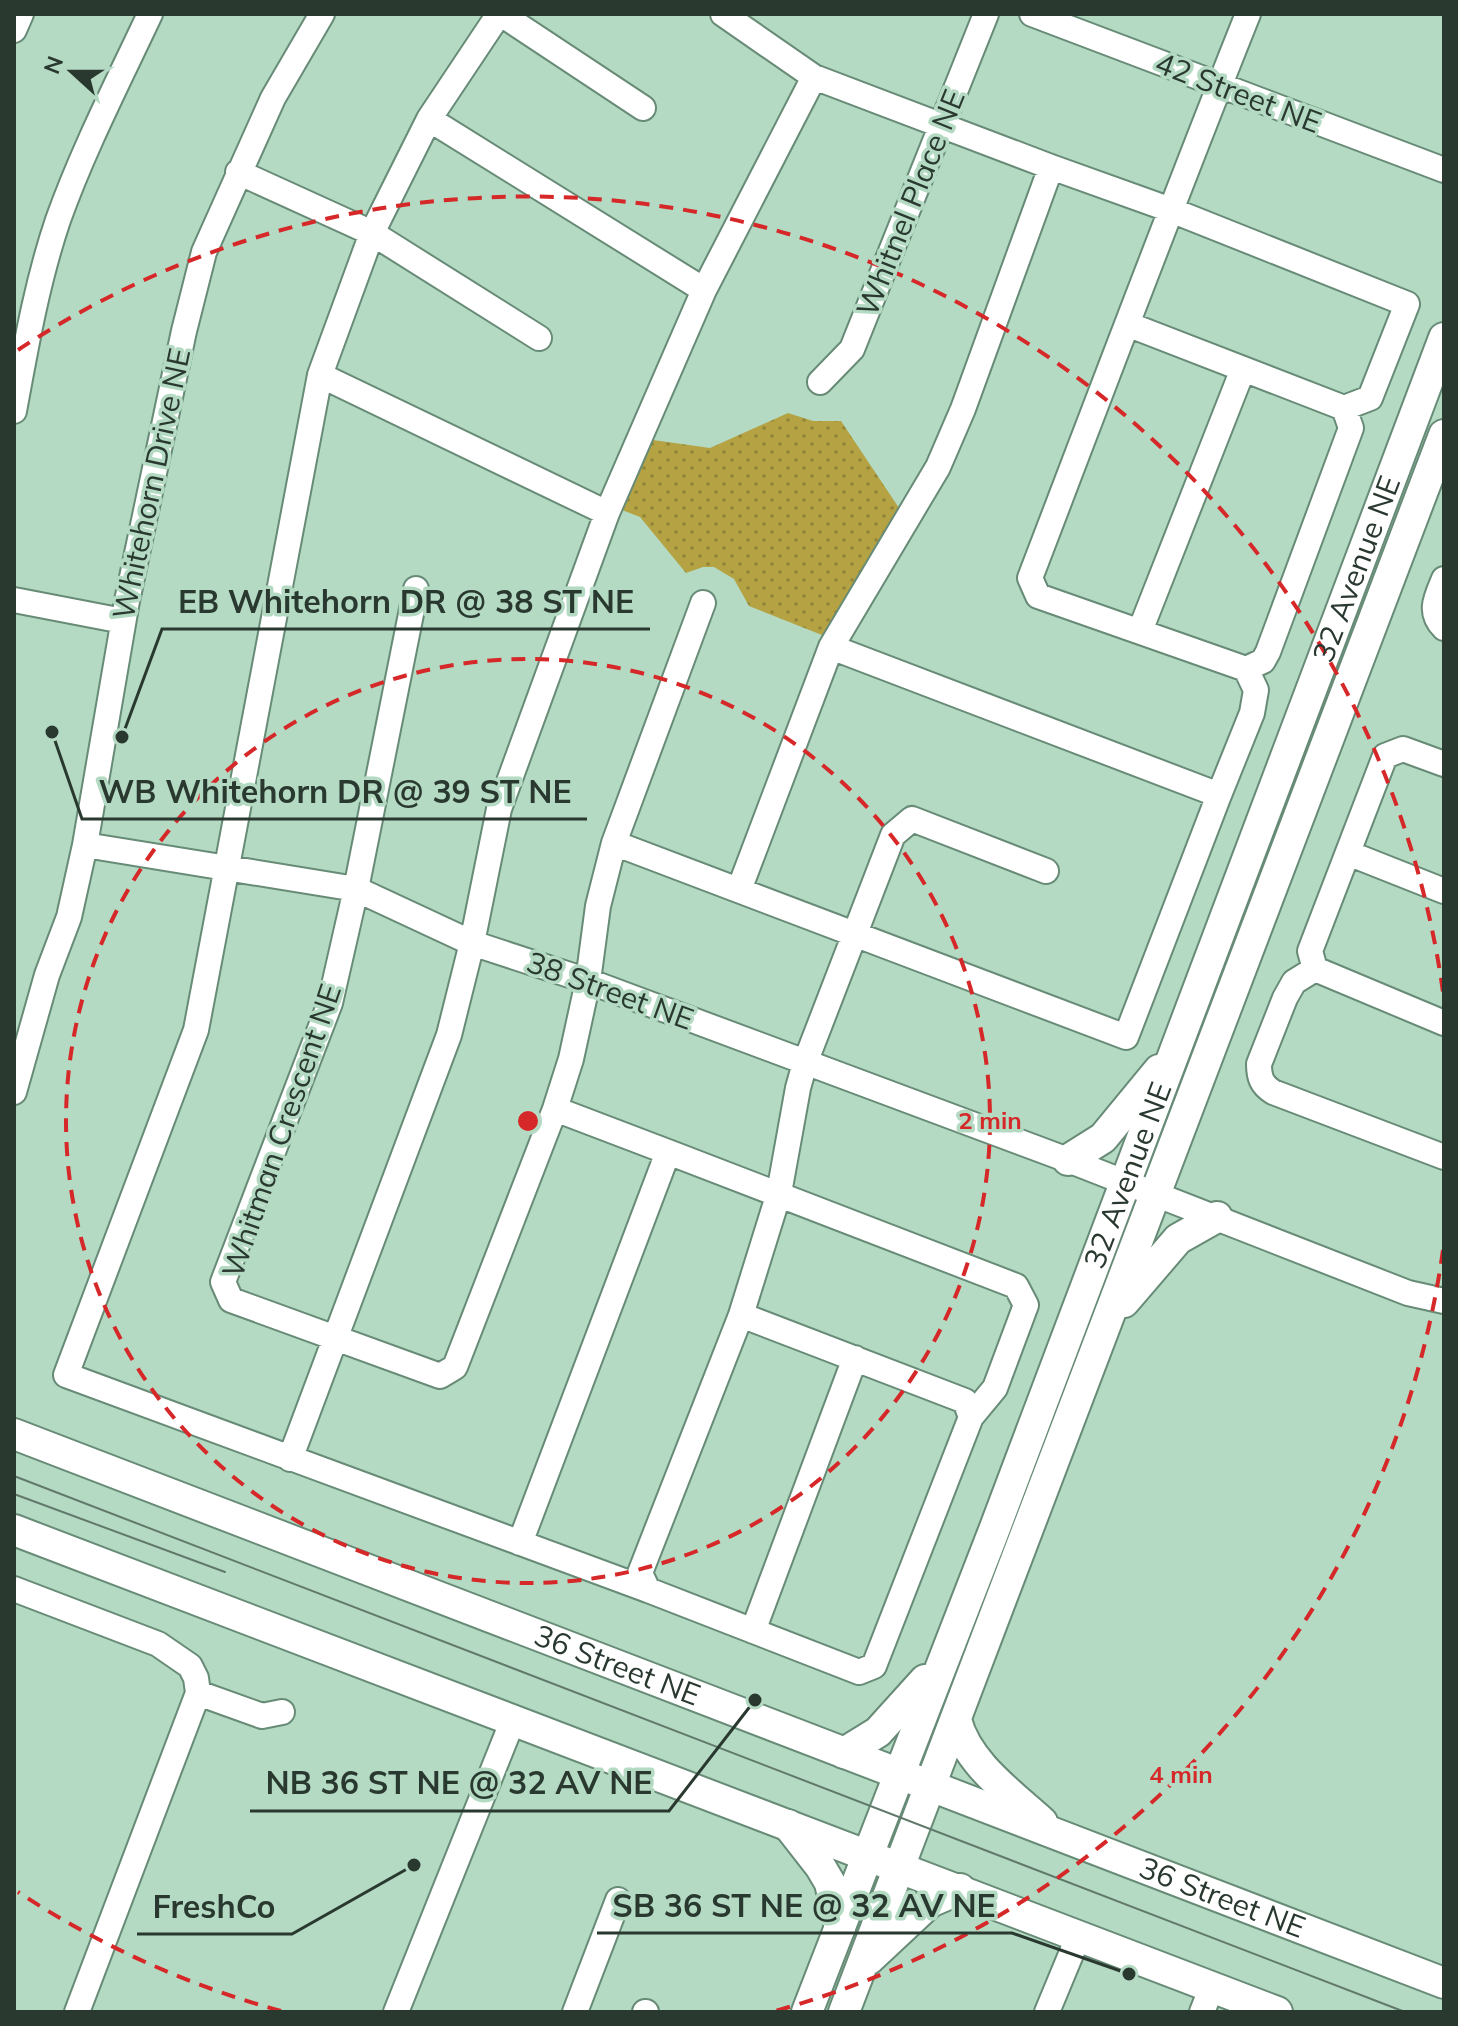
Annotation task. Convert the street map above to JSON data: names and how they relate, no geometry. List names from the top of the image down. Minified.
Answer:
{"streets":{"main road":["32 Avenue NE","36 Street NE"],"street":["42 Street NE","Whitnel Place NE","Whitehorn Drive NE","38 Street NE","Whitman Crescent NE"]},"crossings":[["Whitehorn Drive NE","38 Street NE"],["32 Avenue NE","38 Street NE"],["32 Avenue NE","36 Street NE"],["38 Street NE","Whitman Crescent NE"]],"places":["WB Whitehorn DR @ 39 ST NE","EB Whitehorn DR @ 38 ST NE","NB 36 ST NE @ 32 AV NE","FreshCo","SB 36 ST NE @ 32 AV NE"],"north":"left","rings":["2 min","4 min"]}
